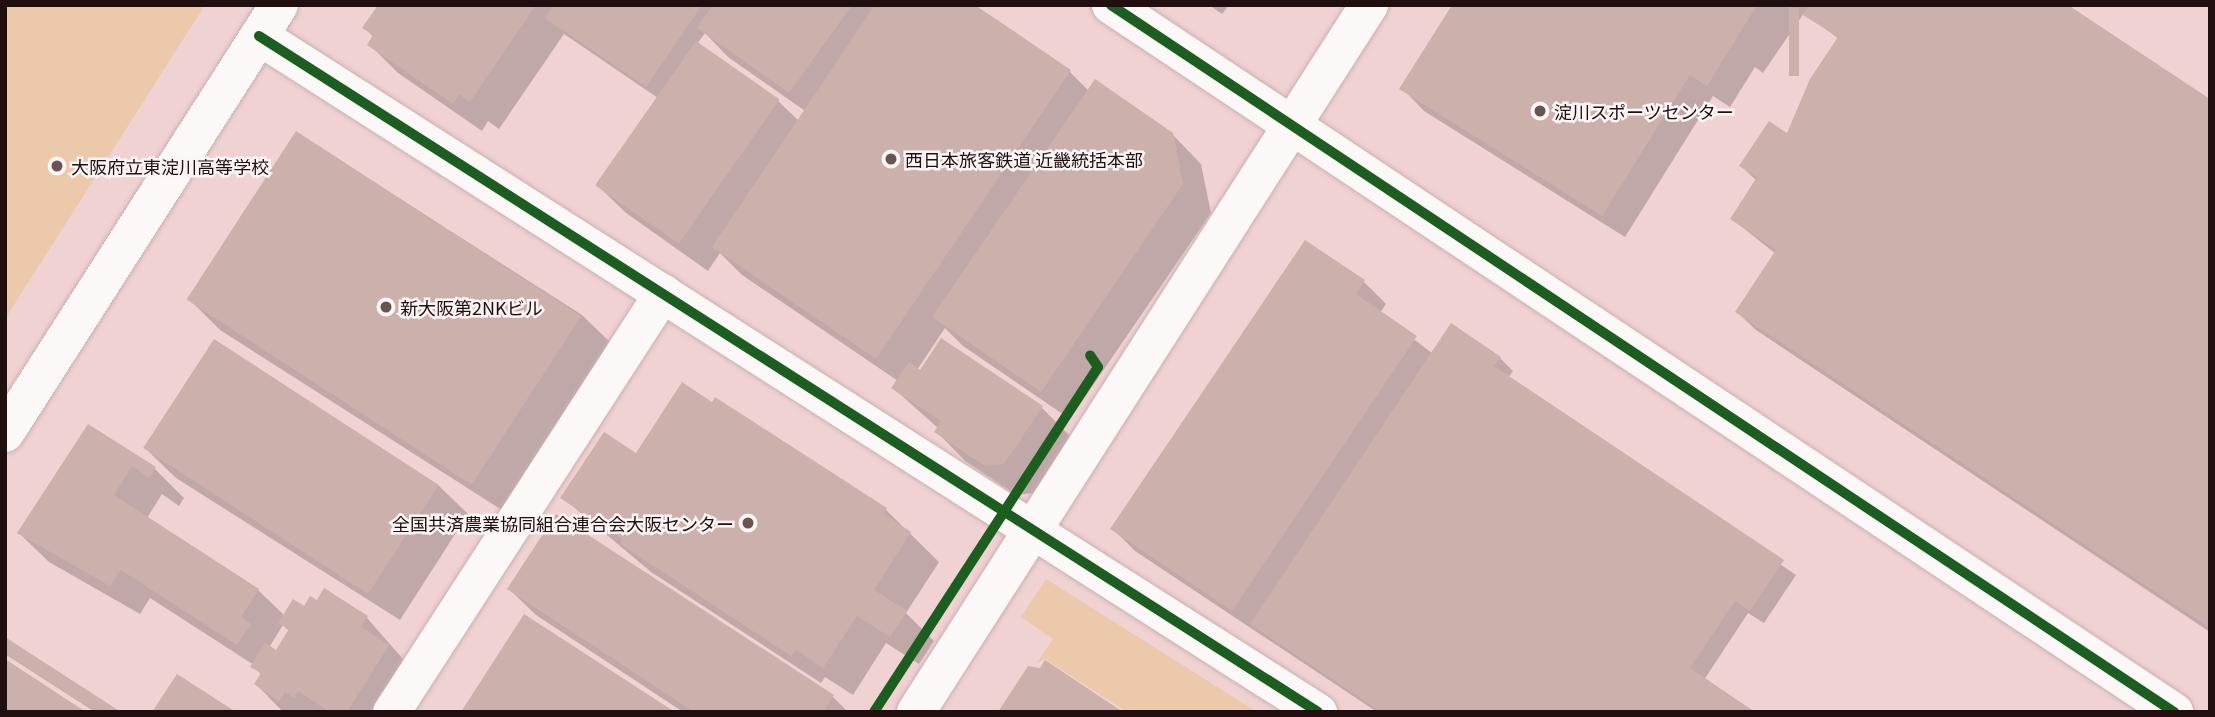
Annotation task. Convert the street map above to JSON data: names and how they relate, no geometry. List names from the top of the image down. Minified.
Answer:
{"places":["淀川スポーツセンター","西日本旅客鉄道 近畿統括本部","大阪府立東淀川高等学校","新大阪第2NKビル","全国共済農業協同組合連合会大阪センター"]}
